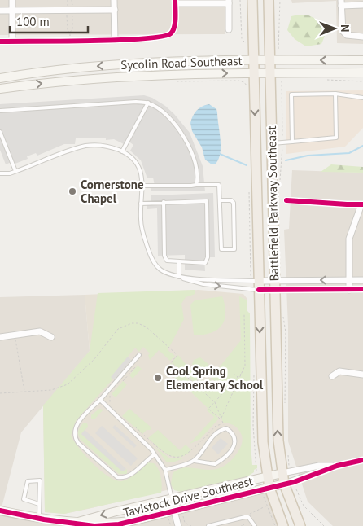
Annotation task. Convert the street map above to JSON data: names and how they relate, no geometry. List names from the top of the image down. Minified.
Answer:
{"streets":{"main road":["Sycolin Road Southeast","Battlefield Parkway Southeast","Tavistock Drive Southeast"]},"crossings":[["Sycolin Road Southeast","Battlefield Parkway Southeast"],["Battlefield Parkway Southeast","Tavistock Drive Southeast"]],"places":["Cornerstone Chapel","Cool Spring Elementary School"],"scale_bar":"100 m","north":"right"}
